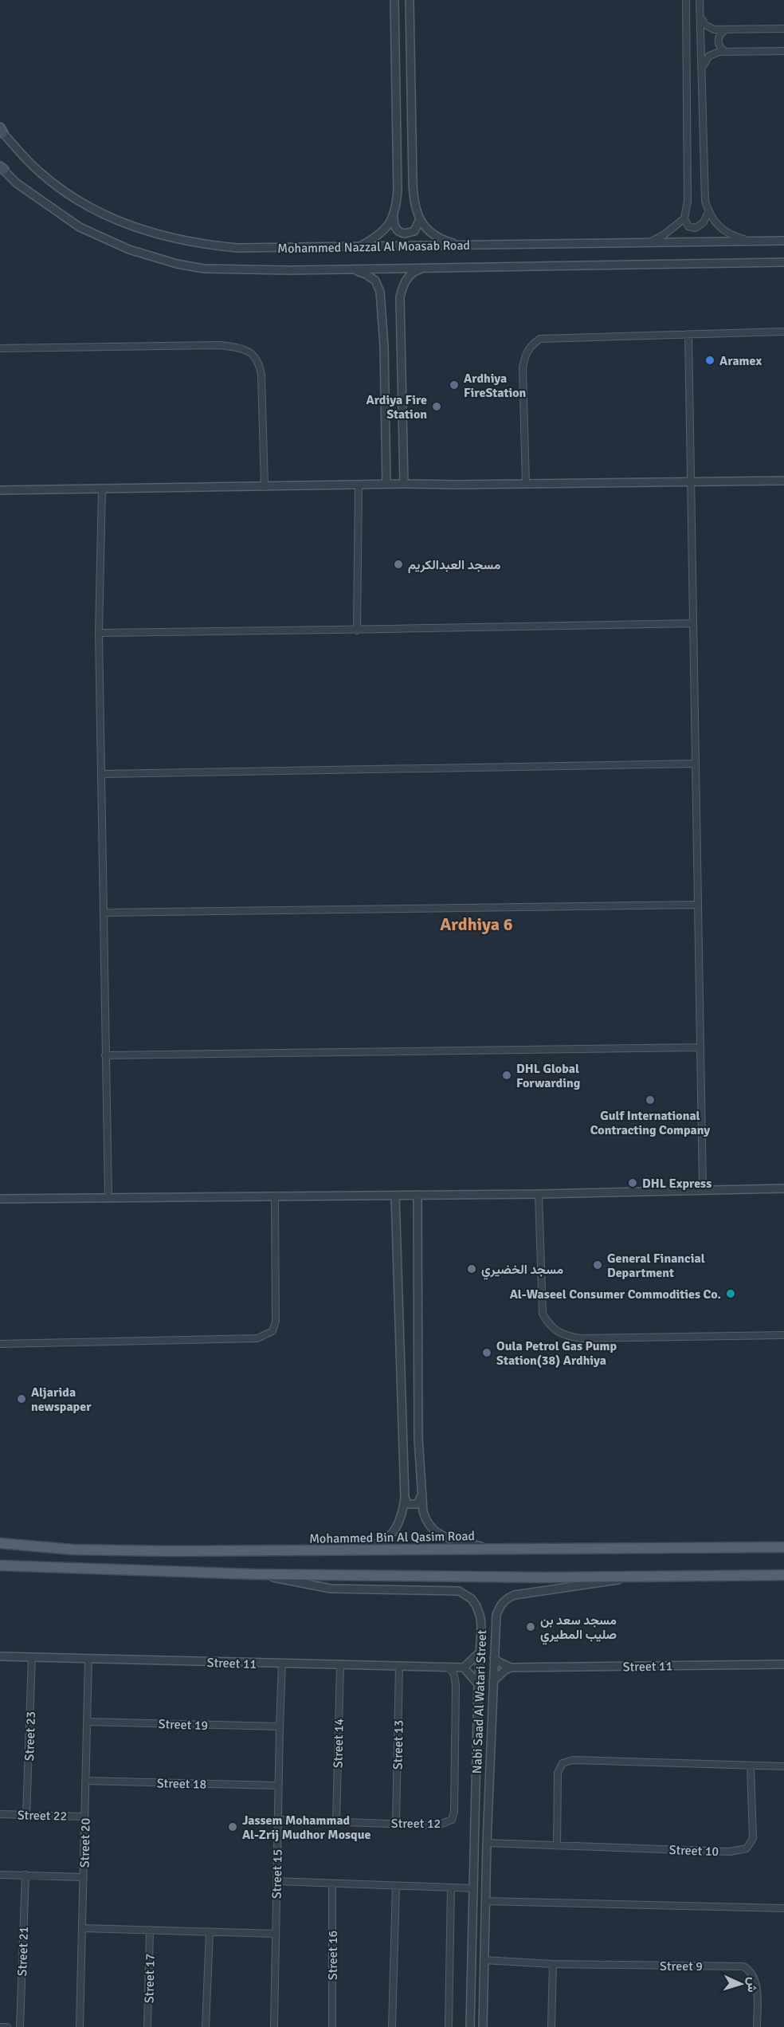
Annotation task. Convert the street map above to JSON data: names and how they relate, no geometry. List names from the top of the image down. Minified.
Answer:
{"streets":{"main road":["Mohammed Bin Al Qasim Road"],"street":["Mohammed Nazzal Al Moasab Road","Street 11","Nabi Saad Al Watari Street","Street 19","Street 23","Street 14","Street 13","Street 18","Street 22","Street 12","Street 20","Street 10","Street 15","Street 21","Street 16","Street 9","Street 17"]},"crossings":[["Street 11","Street 23"],["Street 11","Street 14"],["Street 11","Street 13"],["Street 11","Street 12"],["Street 11","Street 20"],["Street 11","Street 15"],["Nabi Saad Al Watari Street","Street 10"],["Nabi Saad Al Watari Street","Street 9"],["Street 19","Street 20"],["Street 19","Street 15"],["Street 23","Street 22"],["Street 14","Street 12"],["Street 13","Street 12"],["Street 18","Street 20"],["Street 18","Street 15"],["Street 22","Street 20"],["Street 12","Street 15"]],"districts":["Ardhiya 6"],"places":["Aramex","Ardhiya FireStation","Ardiya Fire Station","مسجد العبدالكريم","DHL Global Forwarding","Gulf International Contracting Company","DHL Express","General Financial Department","مسجد الخضيري","Al-Waseel Consumer Commodities Co.","Oula Petrol Gas Pump Station(38) Ardhiya","Aljarida newspaper","مسجد سعد بن صليب المطيري","Jassem Mohammad Al-Zrij Mudhor Mosque"],"north":"right"}
